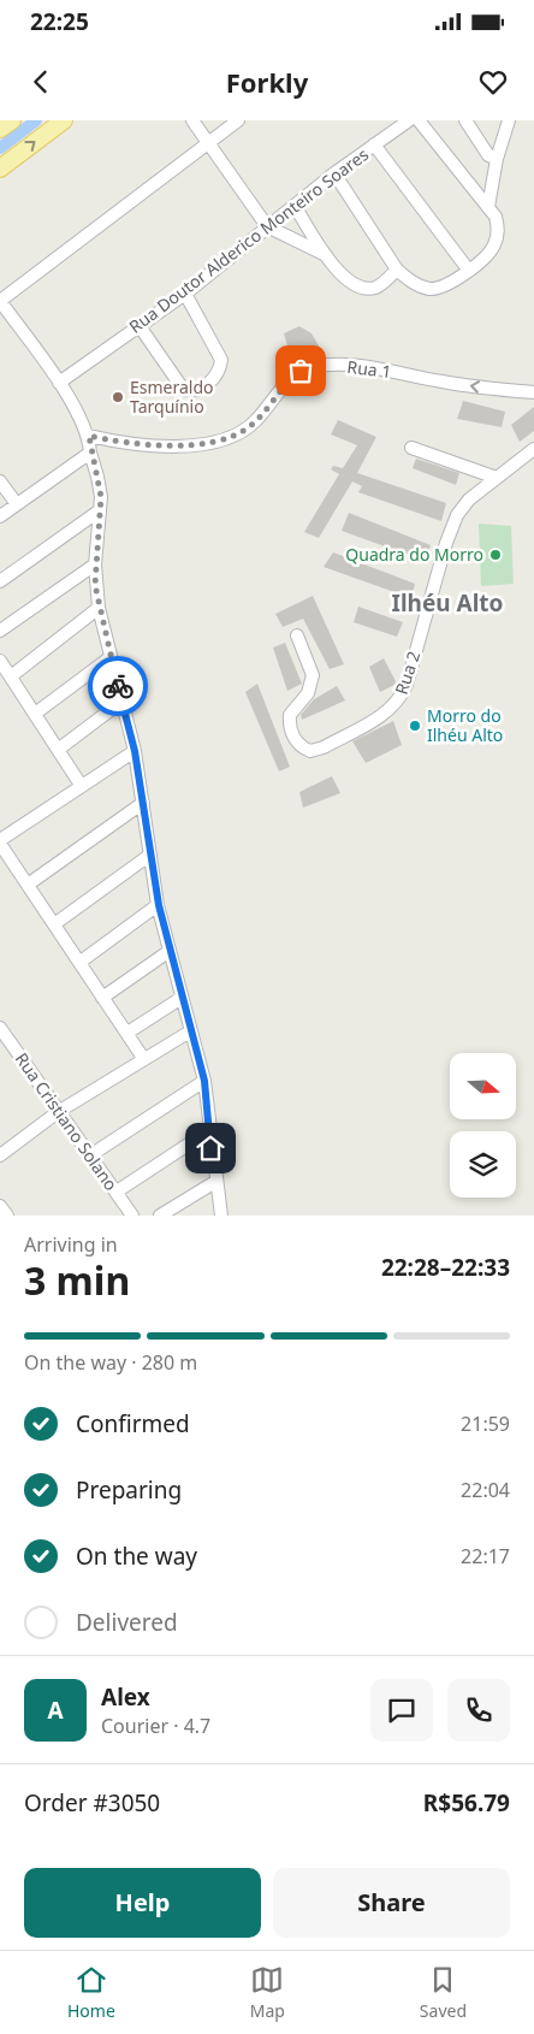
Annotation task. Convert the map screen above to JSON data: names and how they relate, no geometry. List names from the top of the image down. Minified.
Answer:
{"streets":{"street":["Rua Doutor Alderico Monteiro Soares","Rua 1","Rua 2","Rua Cristiano Solano"]},"one_way":["Rua 1"],"districts":["Ilhéu Alto"],"places":["Esmeraldo Tarquínio","Quadra do Morro","Morro do Ilhéu Alto"],"north":"right","page":{"status":"22:25","header":"Forkly","heading":["3 min","Arriving in","22:28–22:33"],"panel":["Alex","Courier · 4.7","Order #3050","R$56.79"],"bar":"On the way · 280 m","list":[["Confirmed","21:59"],["Preparing","22:04"],["On the way","22:17"],"Delivered"],"round":"A","buttons":["Help","Share"],"tabs":["Home","Map","Saved"]}}
